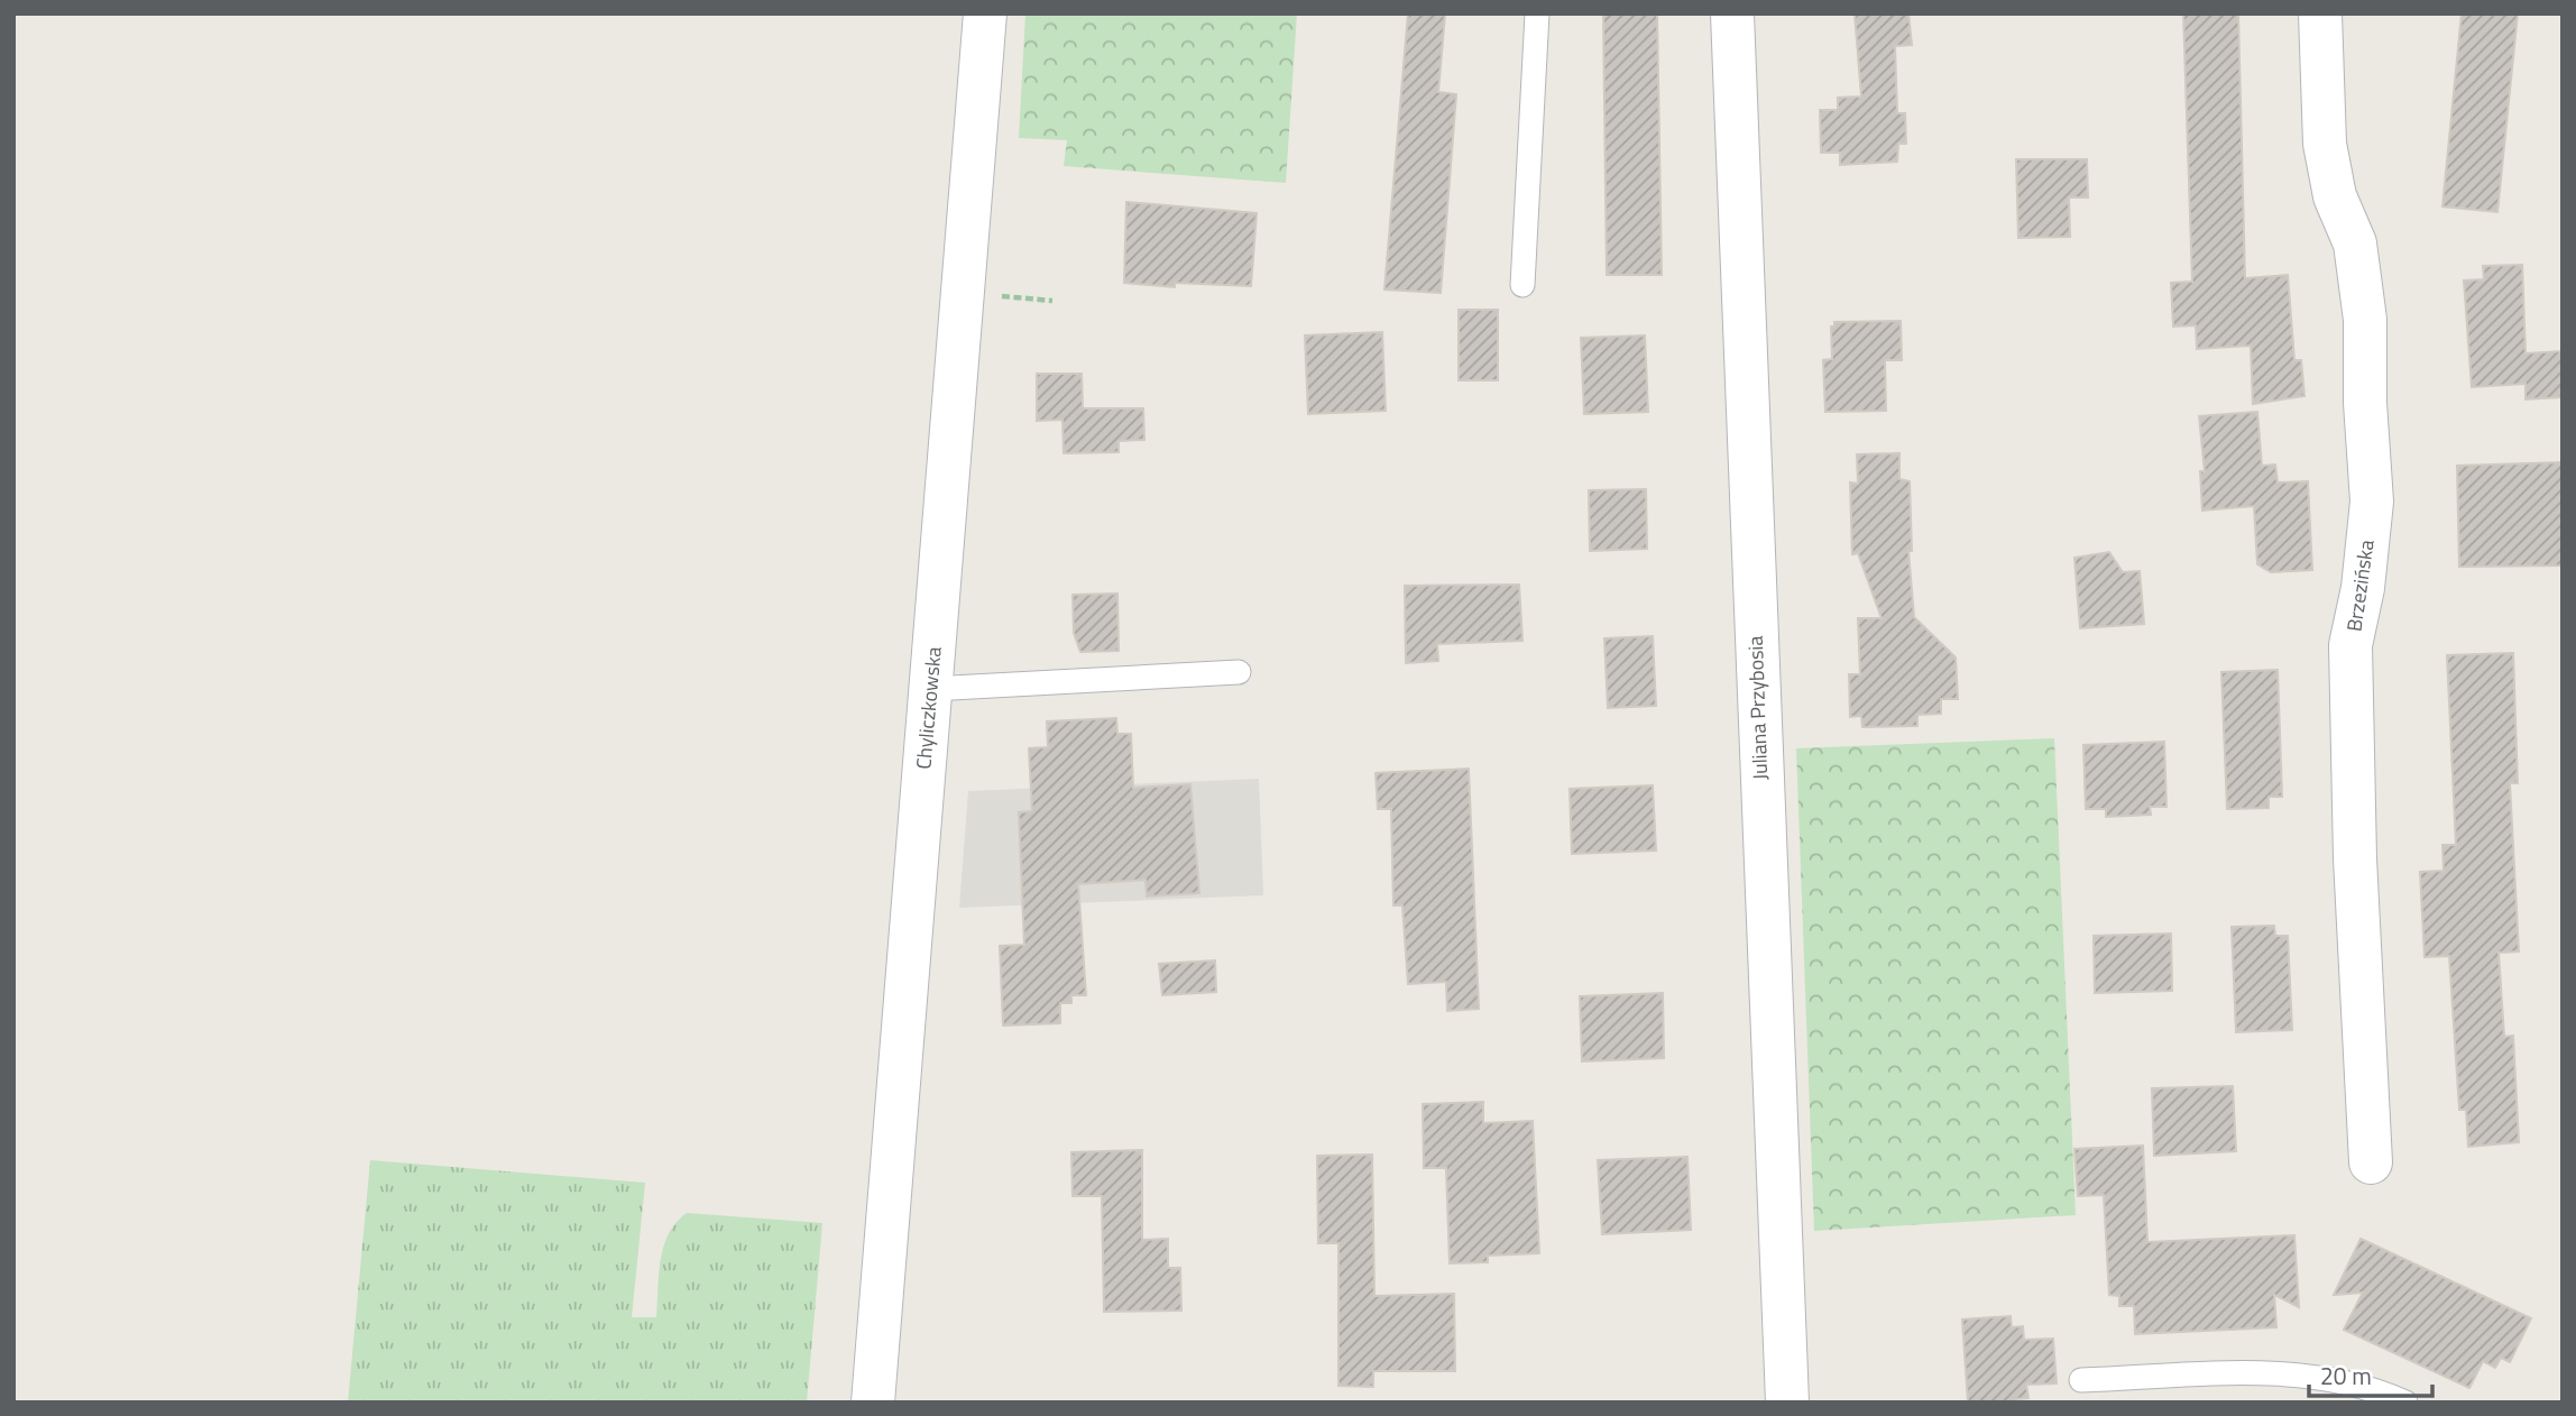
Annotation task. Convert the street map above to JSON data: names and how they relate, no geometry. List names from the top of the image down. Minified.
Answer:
{"streets":{"street":["Brzezińska","Chyliczkowska","Juliana Przybosia"]},"scale_bar":"20 m"}
